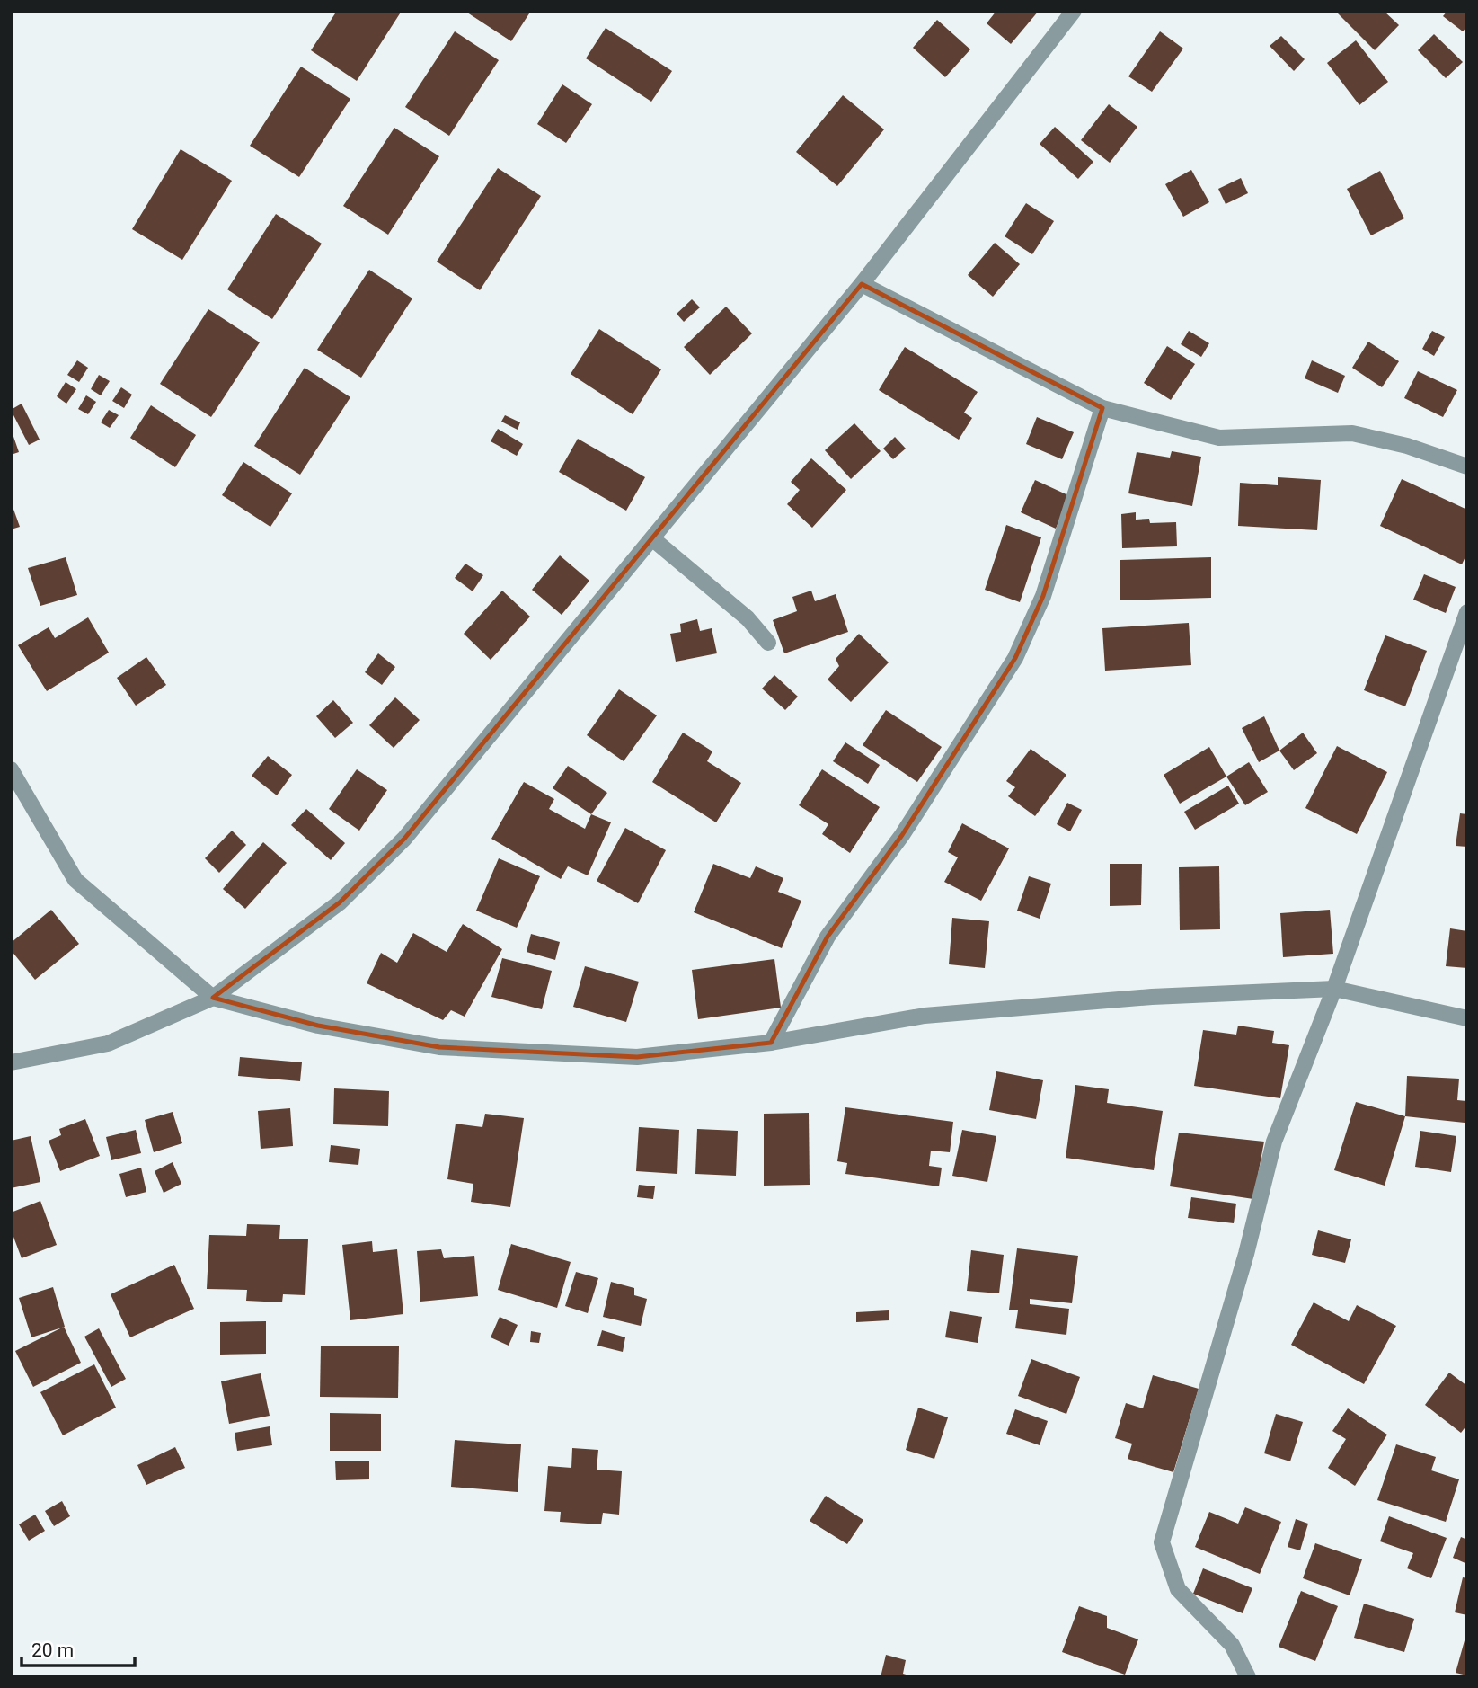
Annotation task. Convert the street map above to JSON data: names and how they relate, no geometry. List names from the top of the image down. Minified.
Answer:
{"scale_bar":"20 m"}
